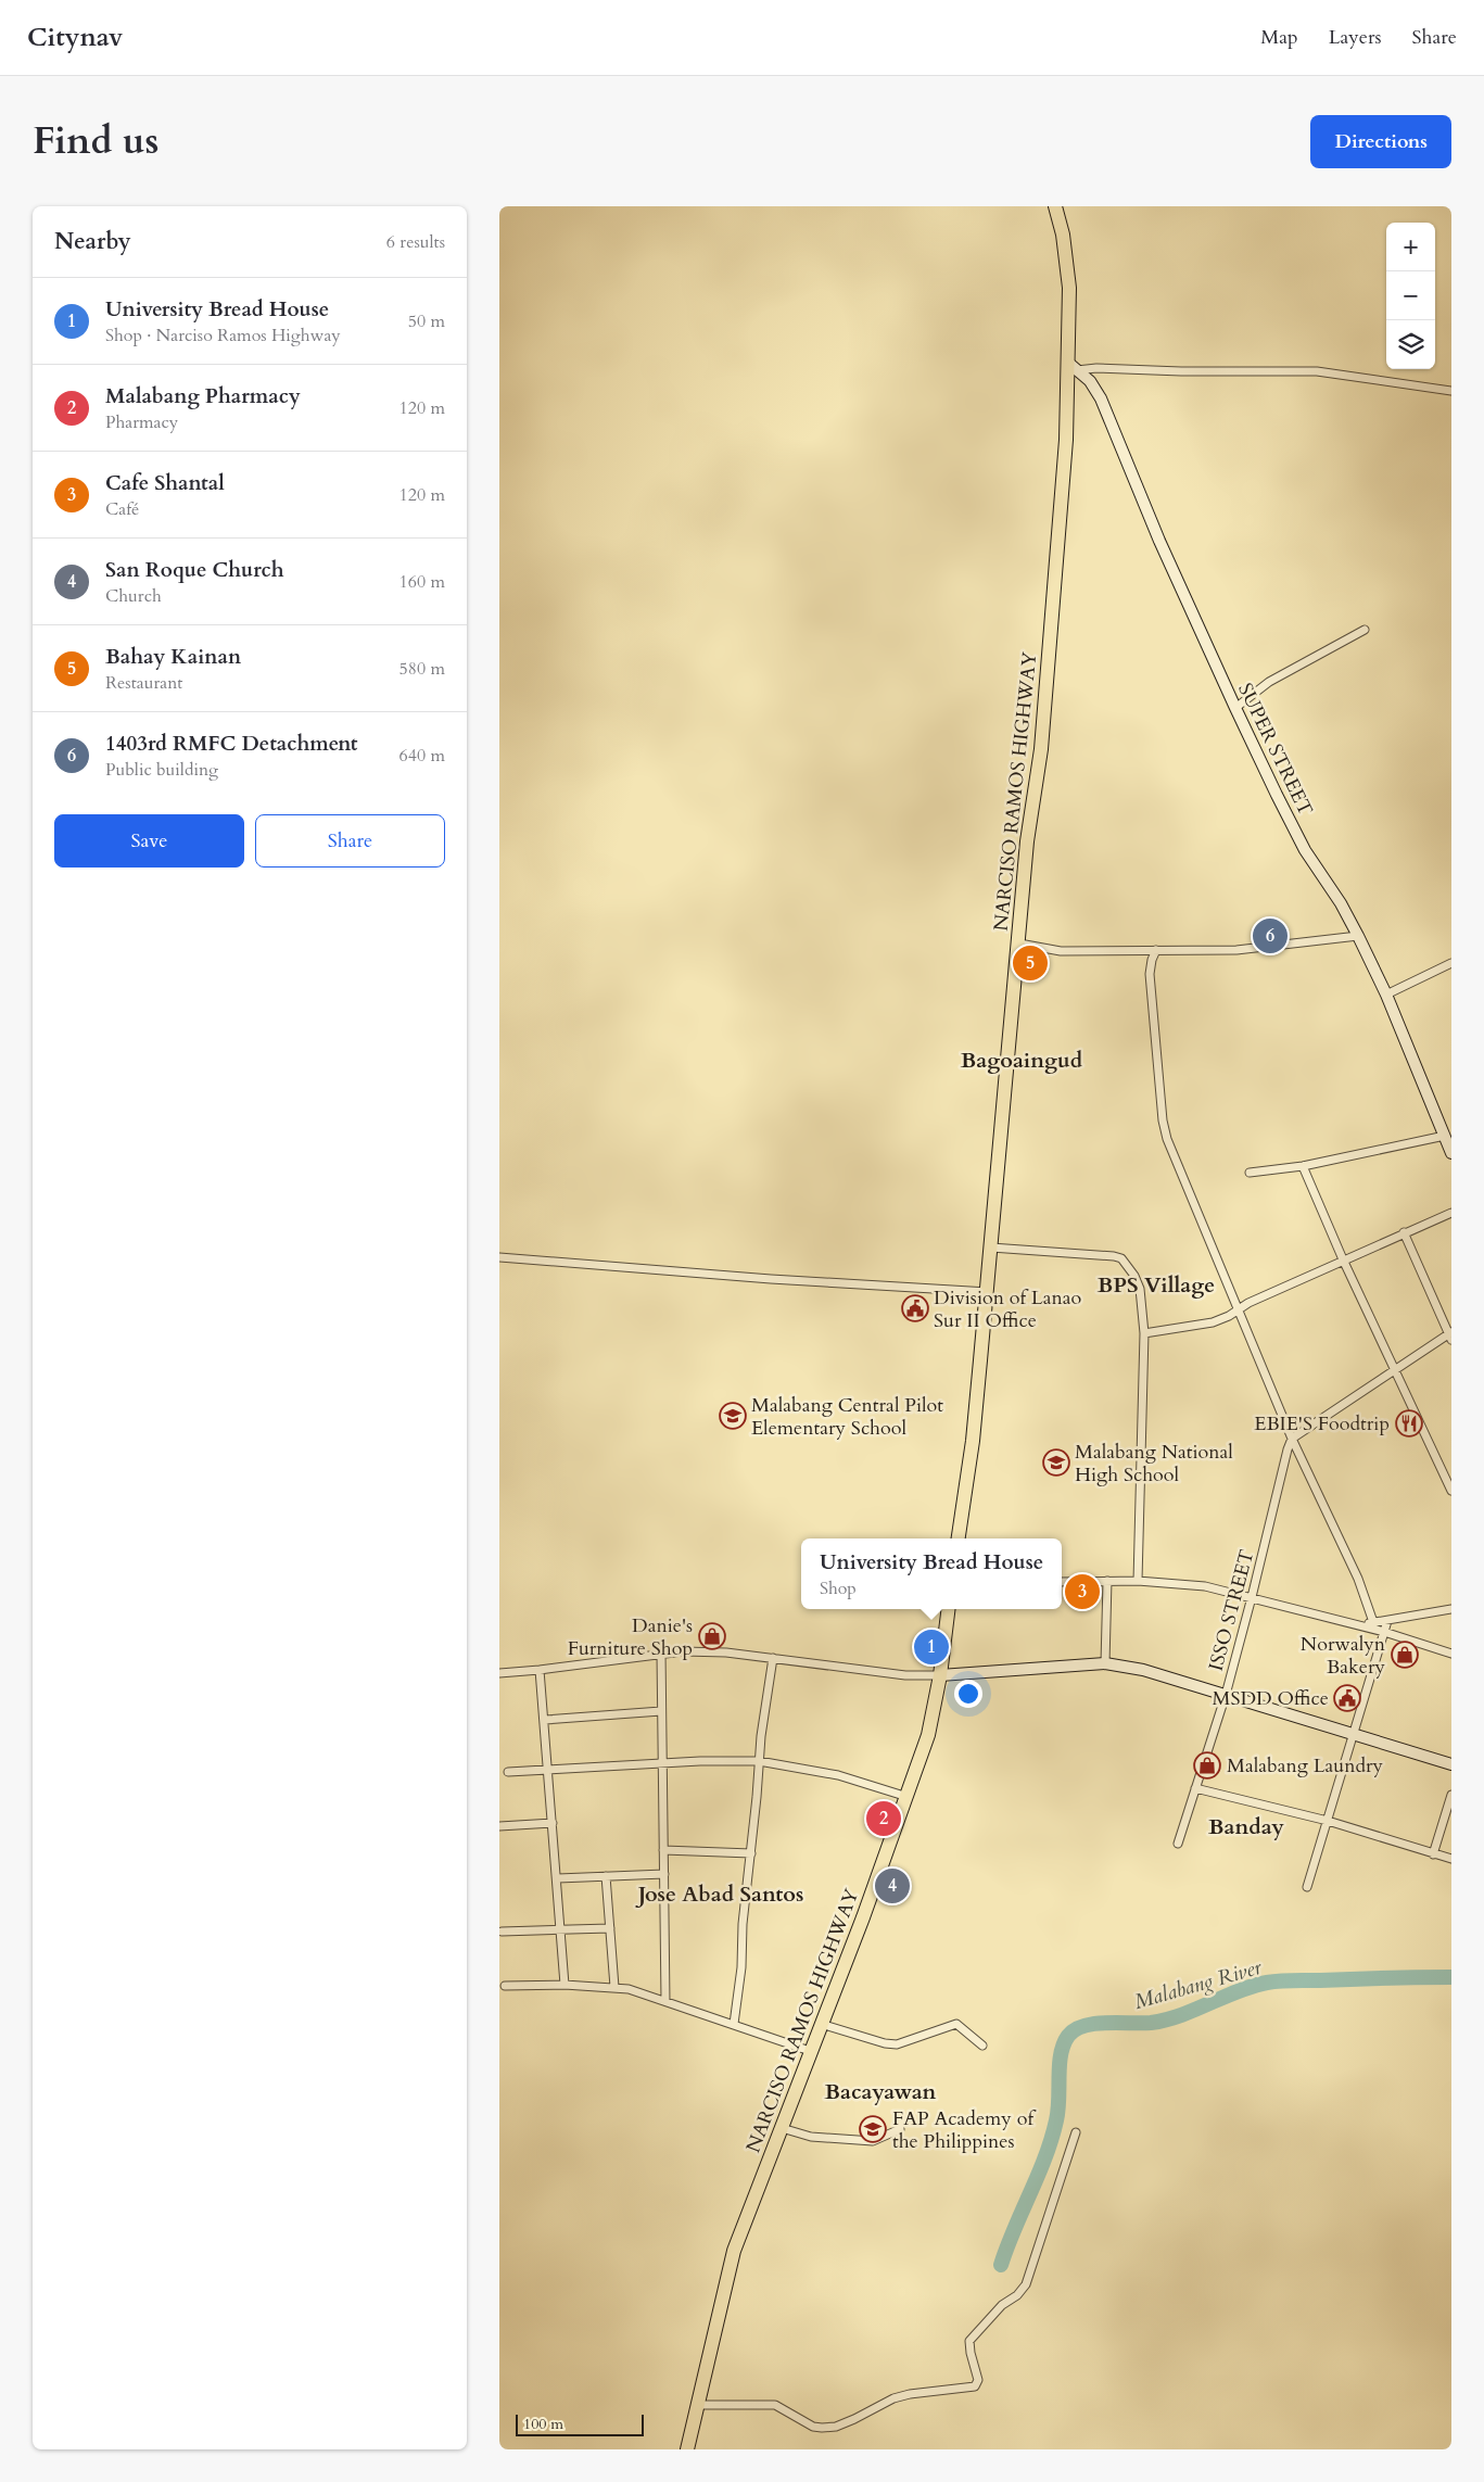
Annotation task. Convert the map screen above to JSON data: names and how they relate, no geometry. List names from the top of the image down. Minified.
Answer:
{"streets":{"highway":["NARCISO RAMOS HIGHWAY"],"street":["SUPER STREET","ISSO STREET"]},"crossings":[["SUPER STREET","NARCISO RAMOS HIGHWAY"]],"districts":["Bagoaingud","BPS Village","Banday","Jose Abad Santos","Bacayawan"],"water":["Malabang River"],"places":{"public building":["Division of Lanao Sur II Office","MSDD Office"],"school or university":["Malabang Central Pilot Elementary School","Malabang National High School","FAP Academy of the Philippines"],"restaurant":["EBIE'S Foodtrip"],"shop":["Danie's Furniture Shop","Norwalyn Bakery","Malabang Laundry"]},"scale_bar":"100 m","page":{"header":"Citynav","nav":["Map","Layers","Share"],"title":"Find us","buttons":["Directions",["Save","Share"]],"heading":["Nearby","6 results"],"map_buttons":["+","−"],"list":[{"mark":"1","name":"University Bread House","note":"Shop · Narciso Ramos Highway","value":"50 m"},{"mark":"2","name":"Malabang Pharmacy","note":"Pharmacy","value":"120 m"},{"mark":"3","name":"Cafe Shantal","note":"Café","value":"120 m"},{"mark":"4","name":"San Roque Church","note":"Church","value":"160 m"},{"mark":"5","name":"Bahay Kainan","note":"Restaurant","value":"580 m"},{"mark":"6","name":"1403rd RMFC Detachment","note":"Public building","value":"640 m"}],"pins":["6","5","3","1","2","4"],"popup":["University Bread House","Shop"],"scale":"100 m"}}
